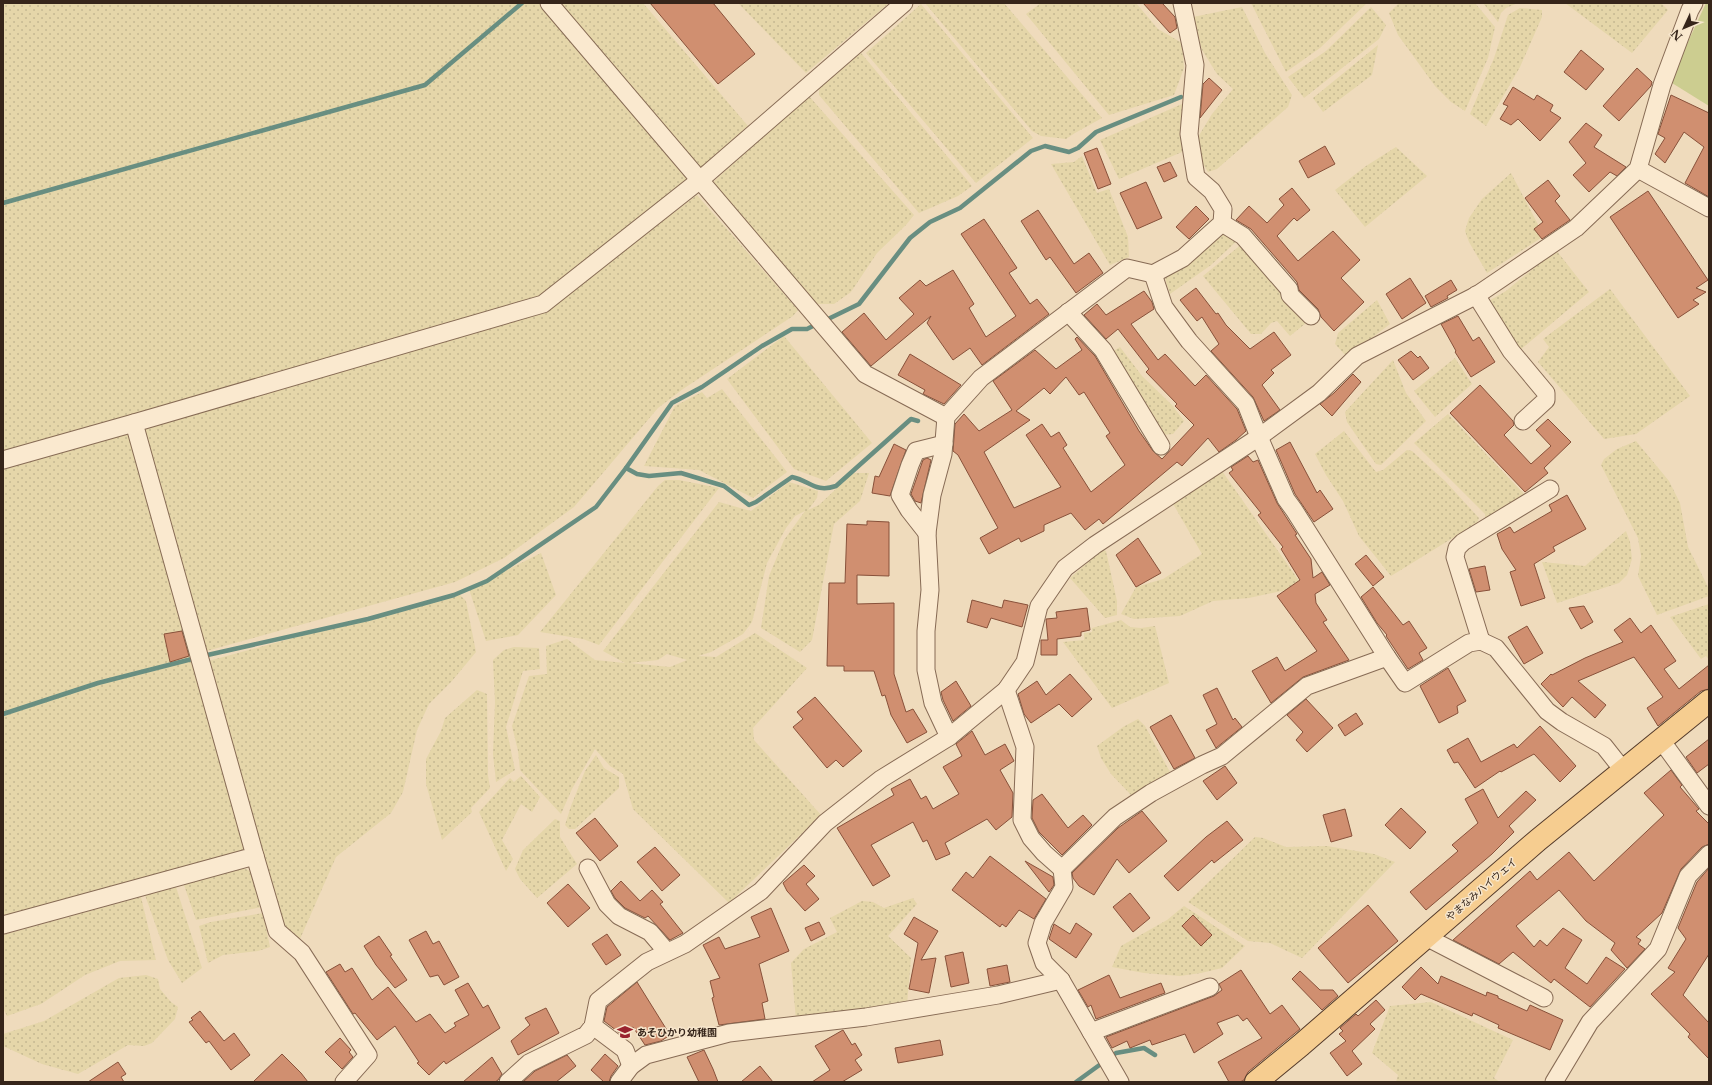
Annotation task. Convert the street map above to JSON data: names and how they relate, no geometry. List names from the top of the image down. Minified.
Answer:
{"streets":{"main road":["やまなみハイウェイ"]},"places":{"school or university":["あそひかり幼稚園"]},"north":"bottom left"}
